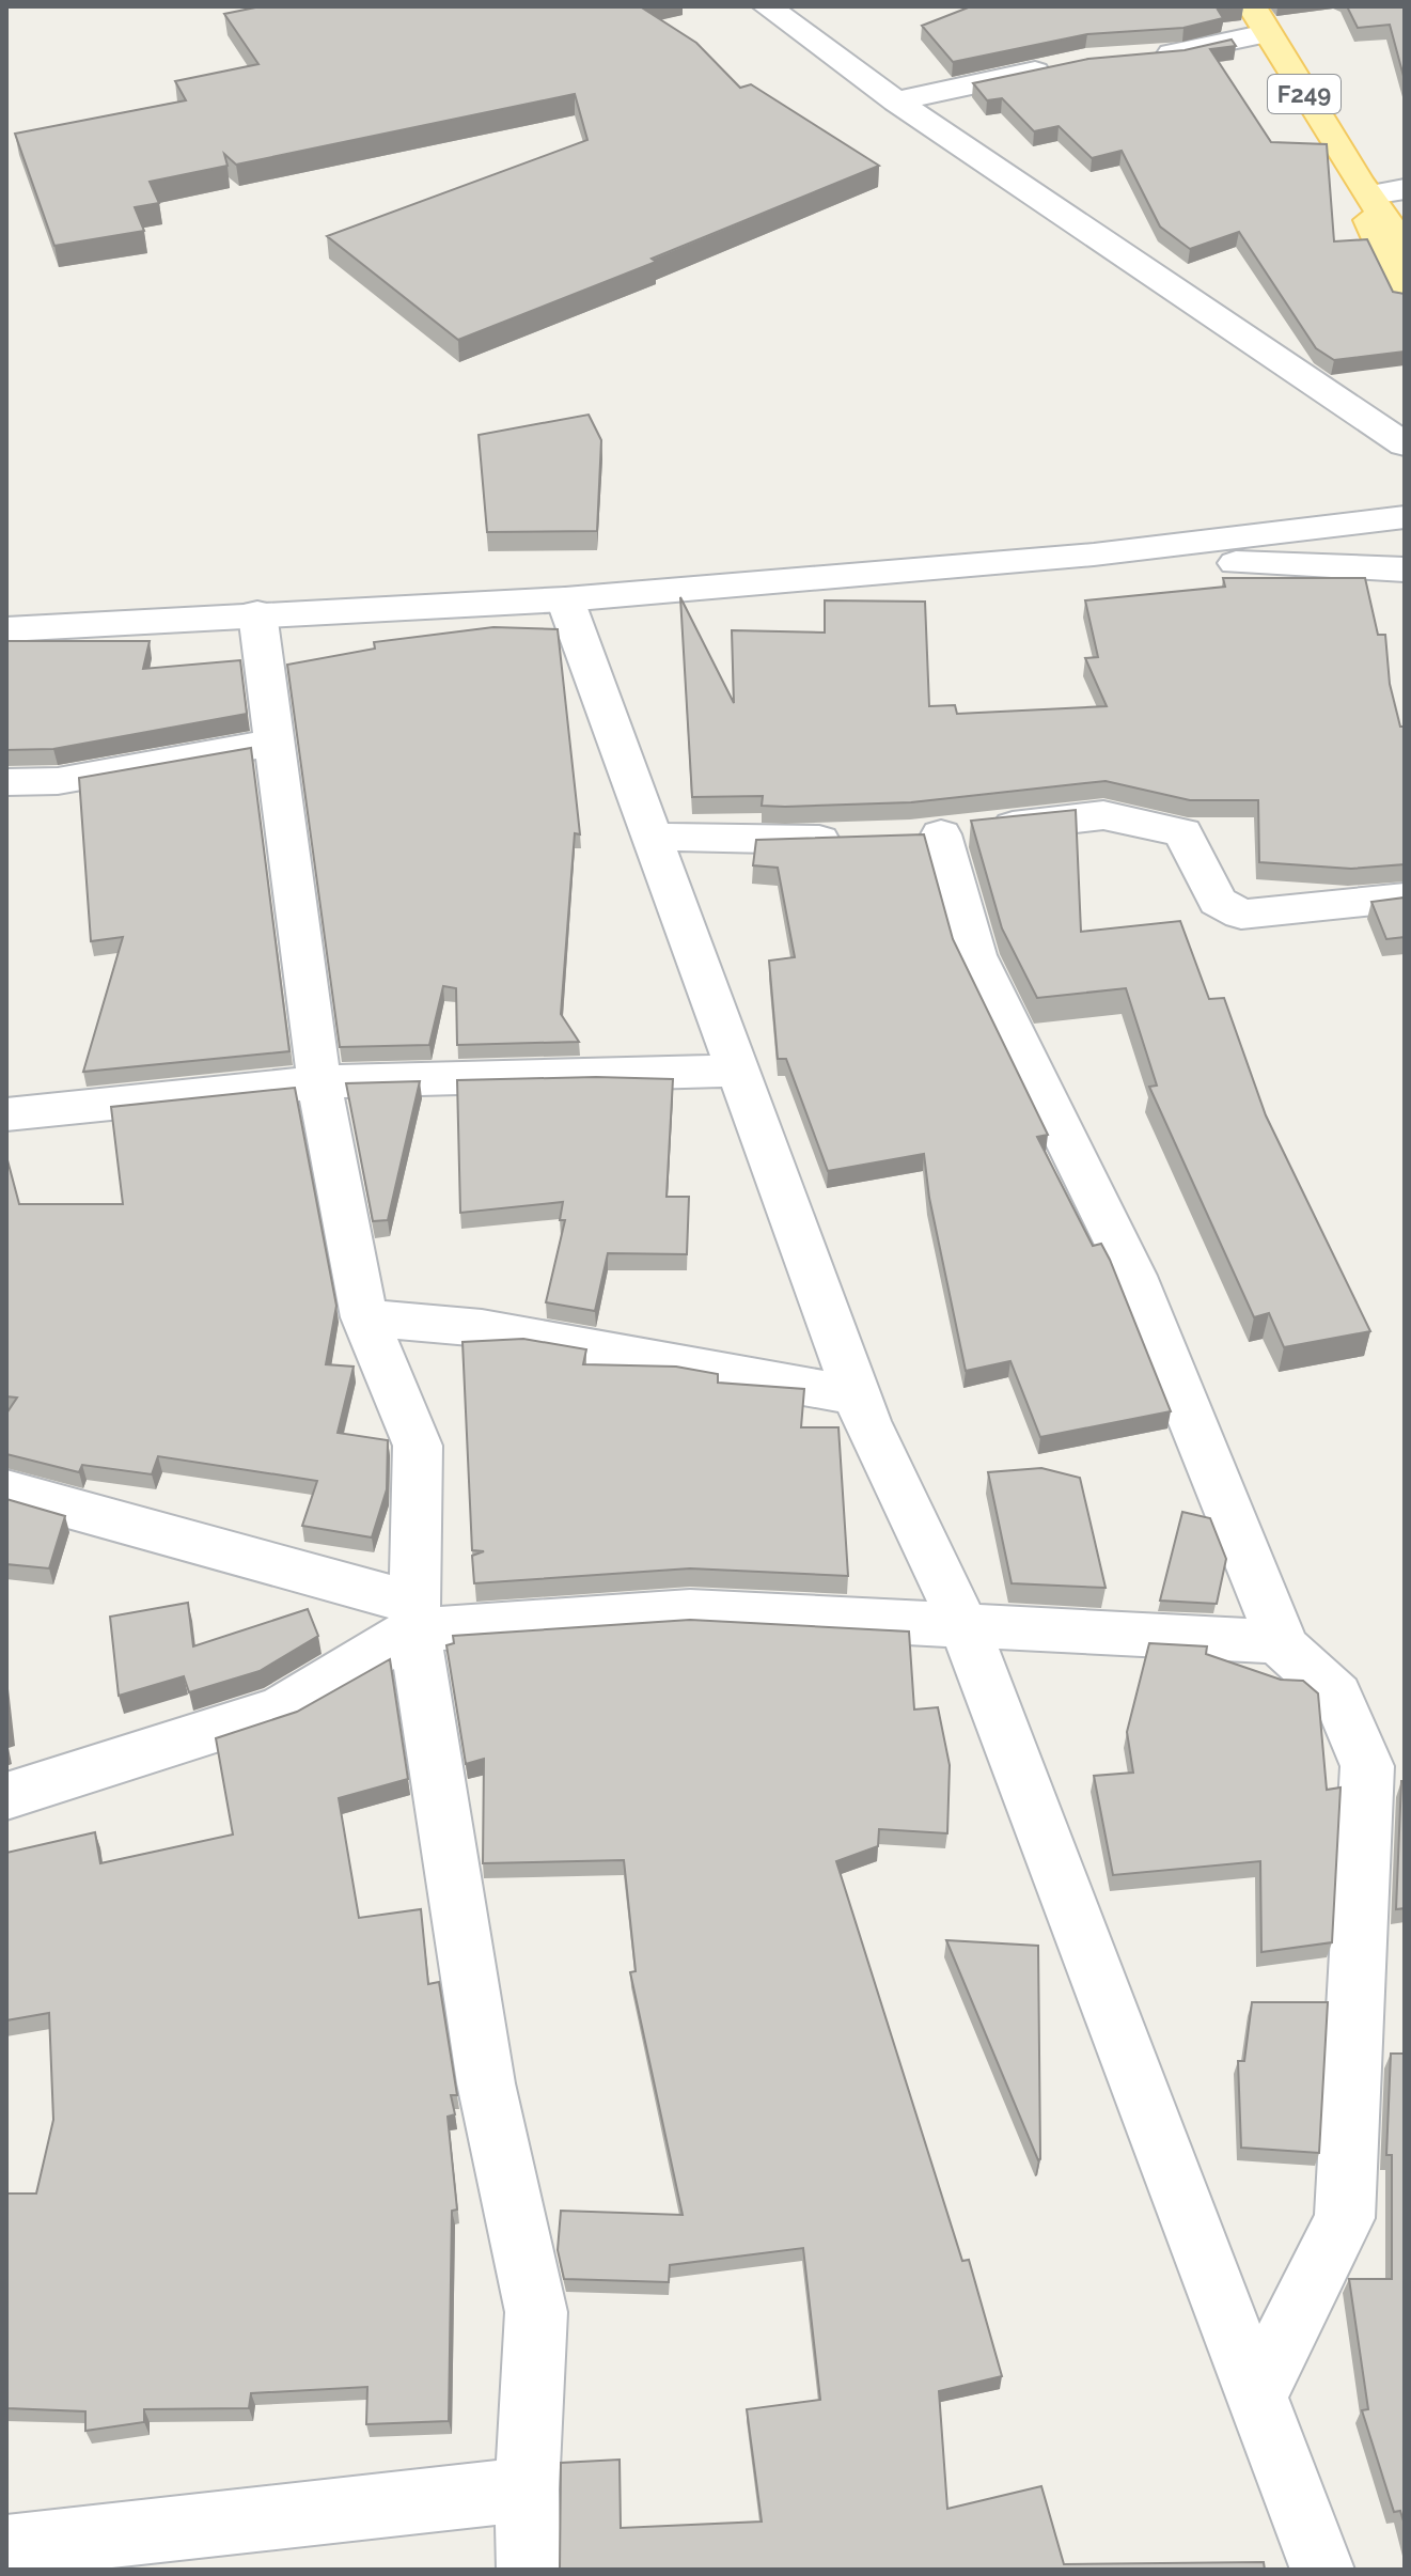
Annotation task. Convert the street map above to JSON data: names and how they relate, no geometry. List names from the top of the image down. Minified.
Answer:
{"streets":{"main road":["F249"]}}
